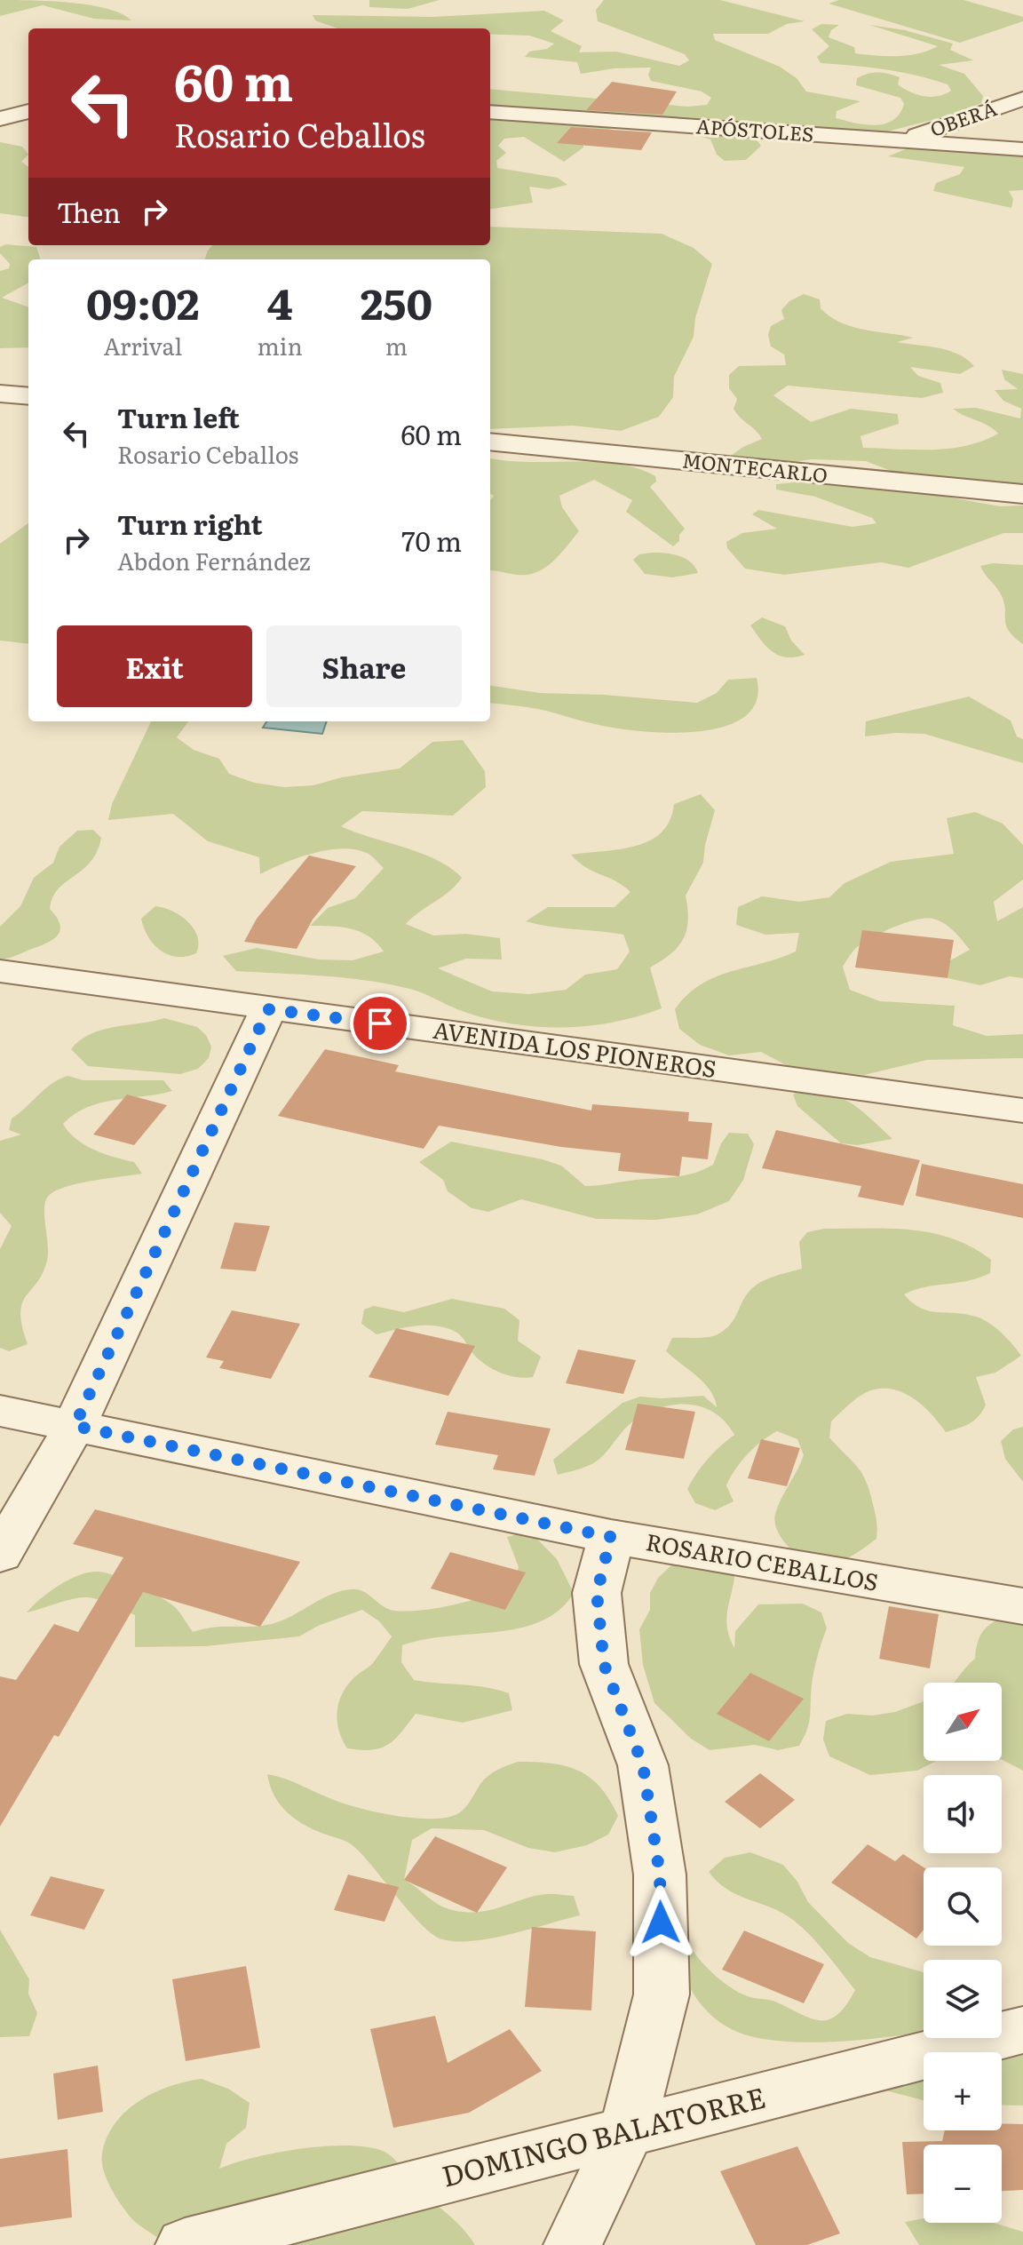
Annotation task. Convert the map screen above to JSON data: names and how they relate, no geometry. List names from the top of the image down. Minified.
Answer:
{"streets":{"street":["OBERÁ","APÓSTOLES","MONTECARLO","AVENIDA LOS PIONEROS","ROSARIO CEBALLOS","DOMINGO BALATORRE"]},"crossings":[["OBERÁ","APÓSTOLES"]],"north":"top right","page":{"turn":["60 m","Rosario Ceballos"],"then":"Then","eta":["09:02","Arrival","4","min","250","m"],"list":[{"name":"Turn left","note":"Rosario Ceballos","value":"60 m"},{"name":"Turn right","note":"Abdon Fernández","value":"70 m"}],"buttons":["Exit","Share"],"map_buttons":["+","−"]}}
